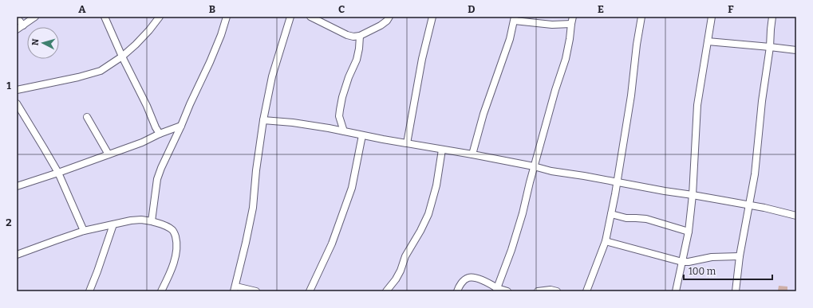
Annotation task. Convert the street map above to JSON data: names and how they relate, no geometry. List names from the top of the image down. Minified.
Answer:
{"scale_bar":"100 m","north":"left","grid":{"columns":["A","B","C","D","E","F"],"rows":["1","2"]}}
